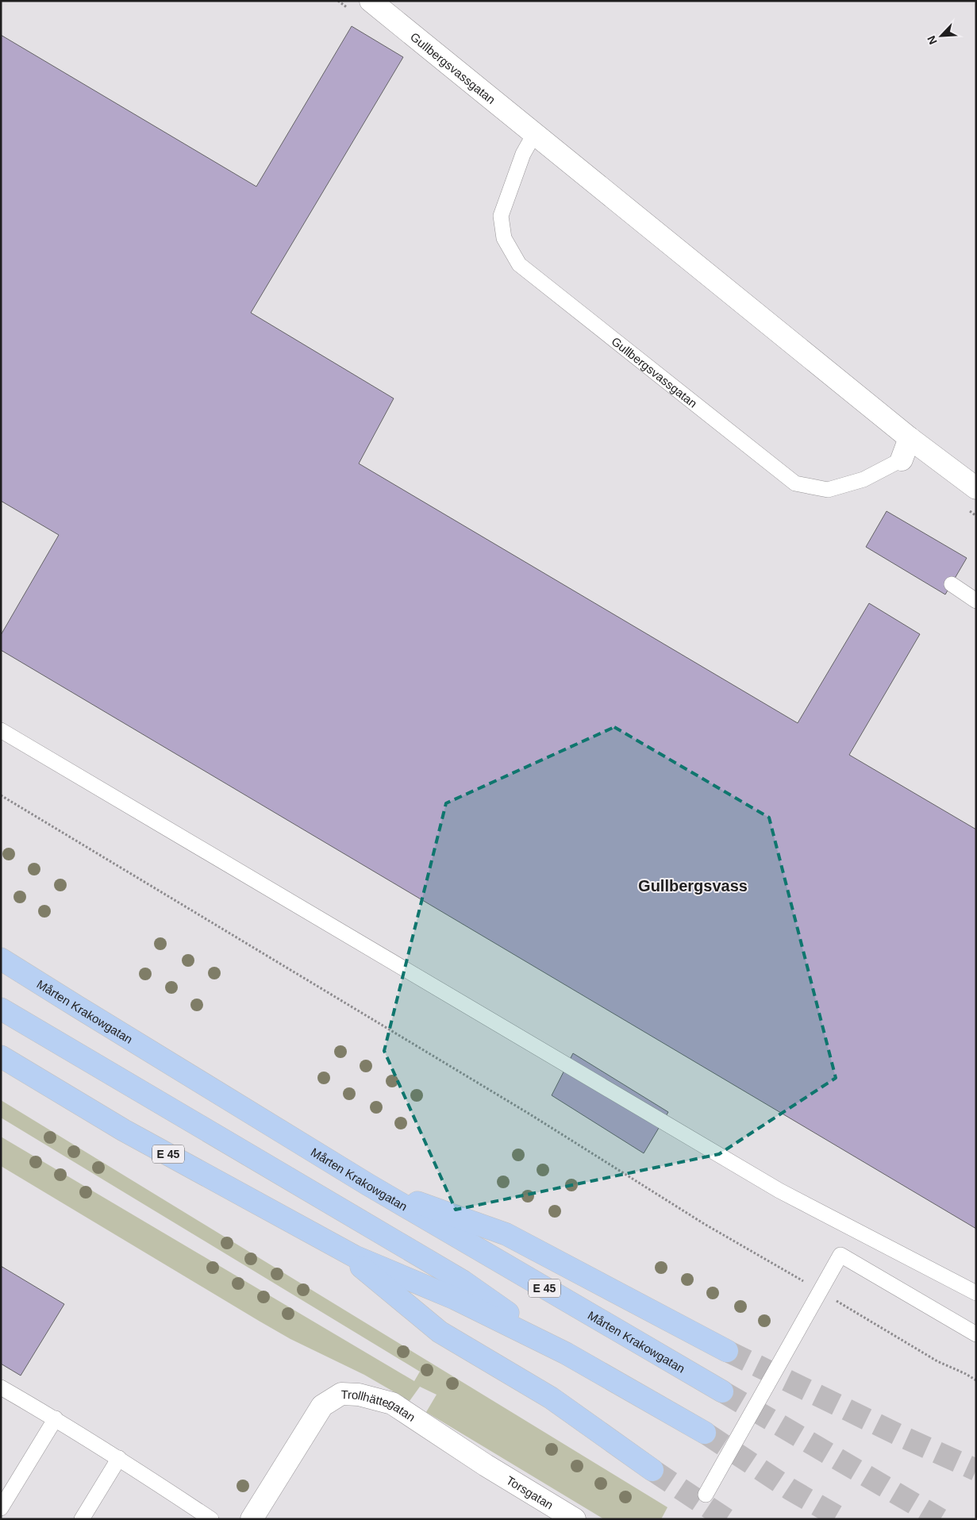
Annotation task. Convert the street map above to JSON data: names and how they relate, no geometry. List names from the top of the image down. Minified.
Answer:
{"streets":{"highway":["Mårten Krakowgatan","E 45"],"street":["Gullbergsvassgatan","Trollhättegatan","Torsgatan"]},"crossings":[["Trollhättegatan","Torsgatan"]],"districts":["Gullbergsvass"],"north":"bottom left"}
